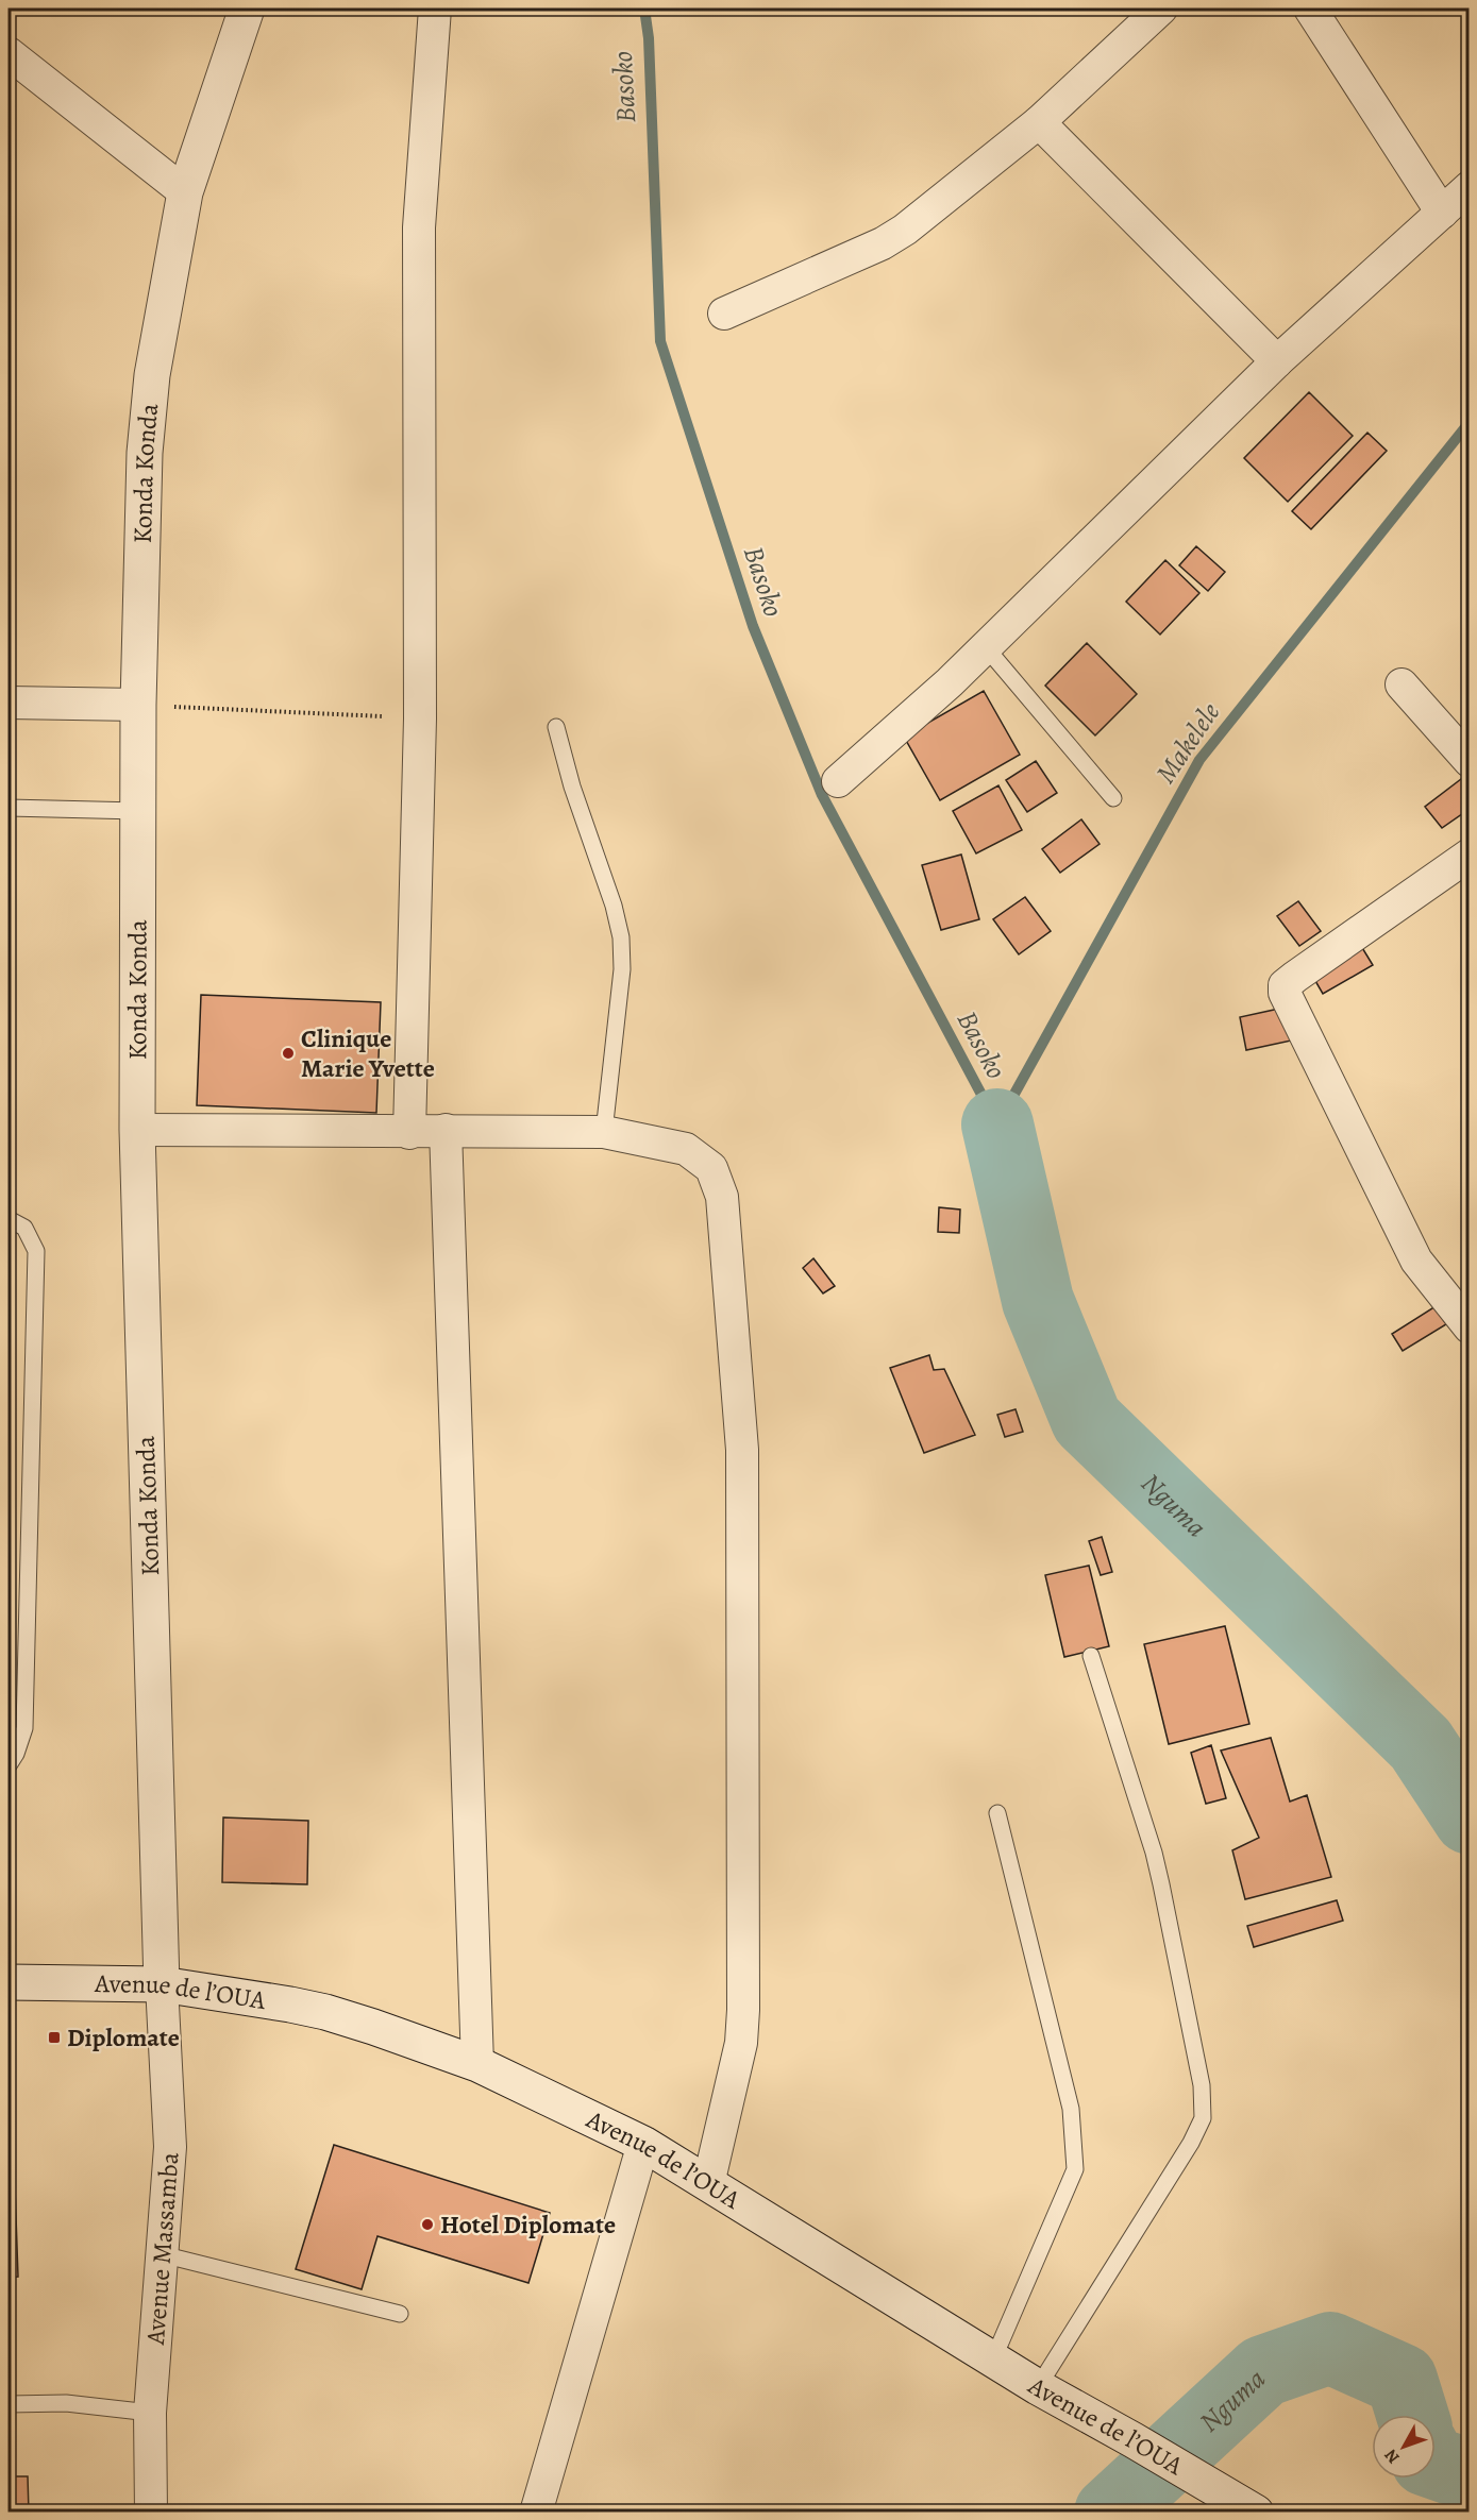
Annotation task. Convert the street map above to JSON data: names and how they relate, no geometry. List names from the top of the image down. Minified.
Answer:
{"streets":{"street":["Konda Konda","Avenue de l’OUA","Avenue Massamba"]},"crossings":[["Konda Konda","Avenue de l’OUA"],["Konda Konda","Avenue Massamba"],["Avenue de l’OUA","Avenue Massamba"]],"water":["Basoko","Makelele","Nguma"],"places":{"other":["Clinique Marie Yvette","Hotel Diplomate"],"transit":["Diplomate"]},"north":"bottom left"}
